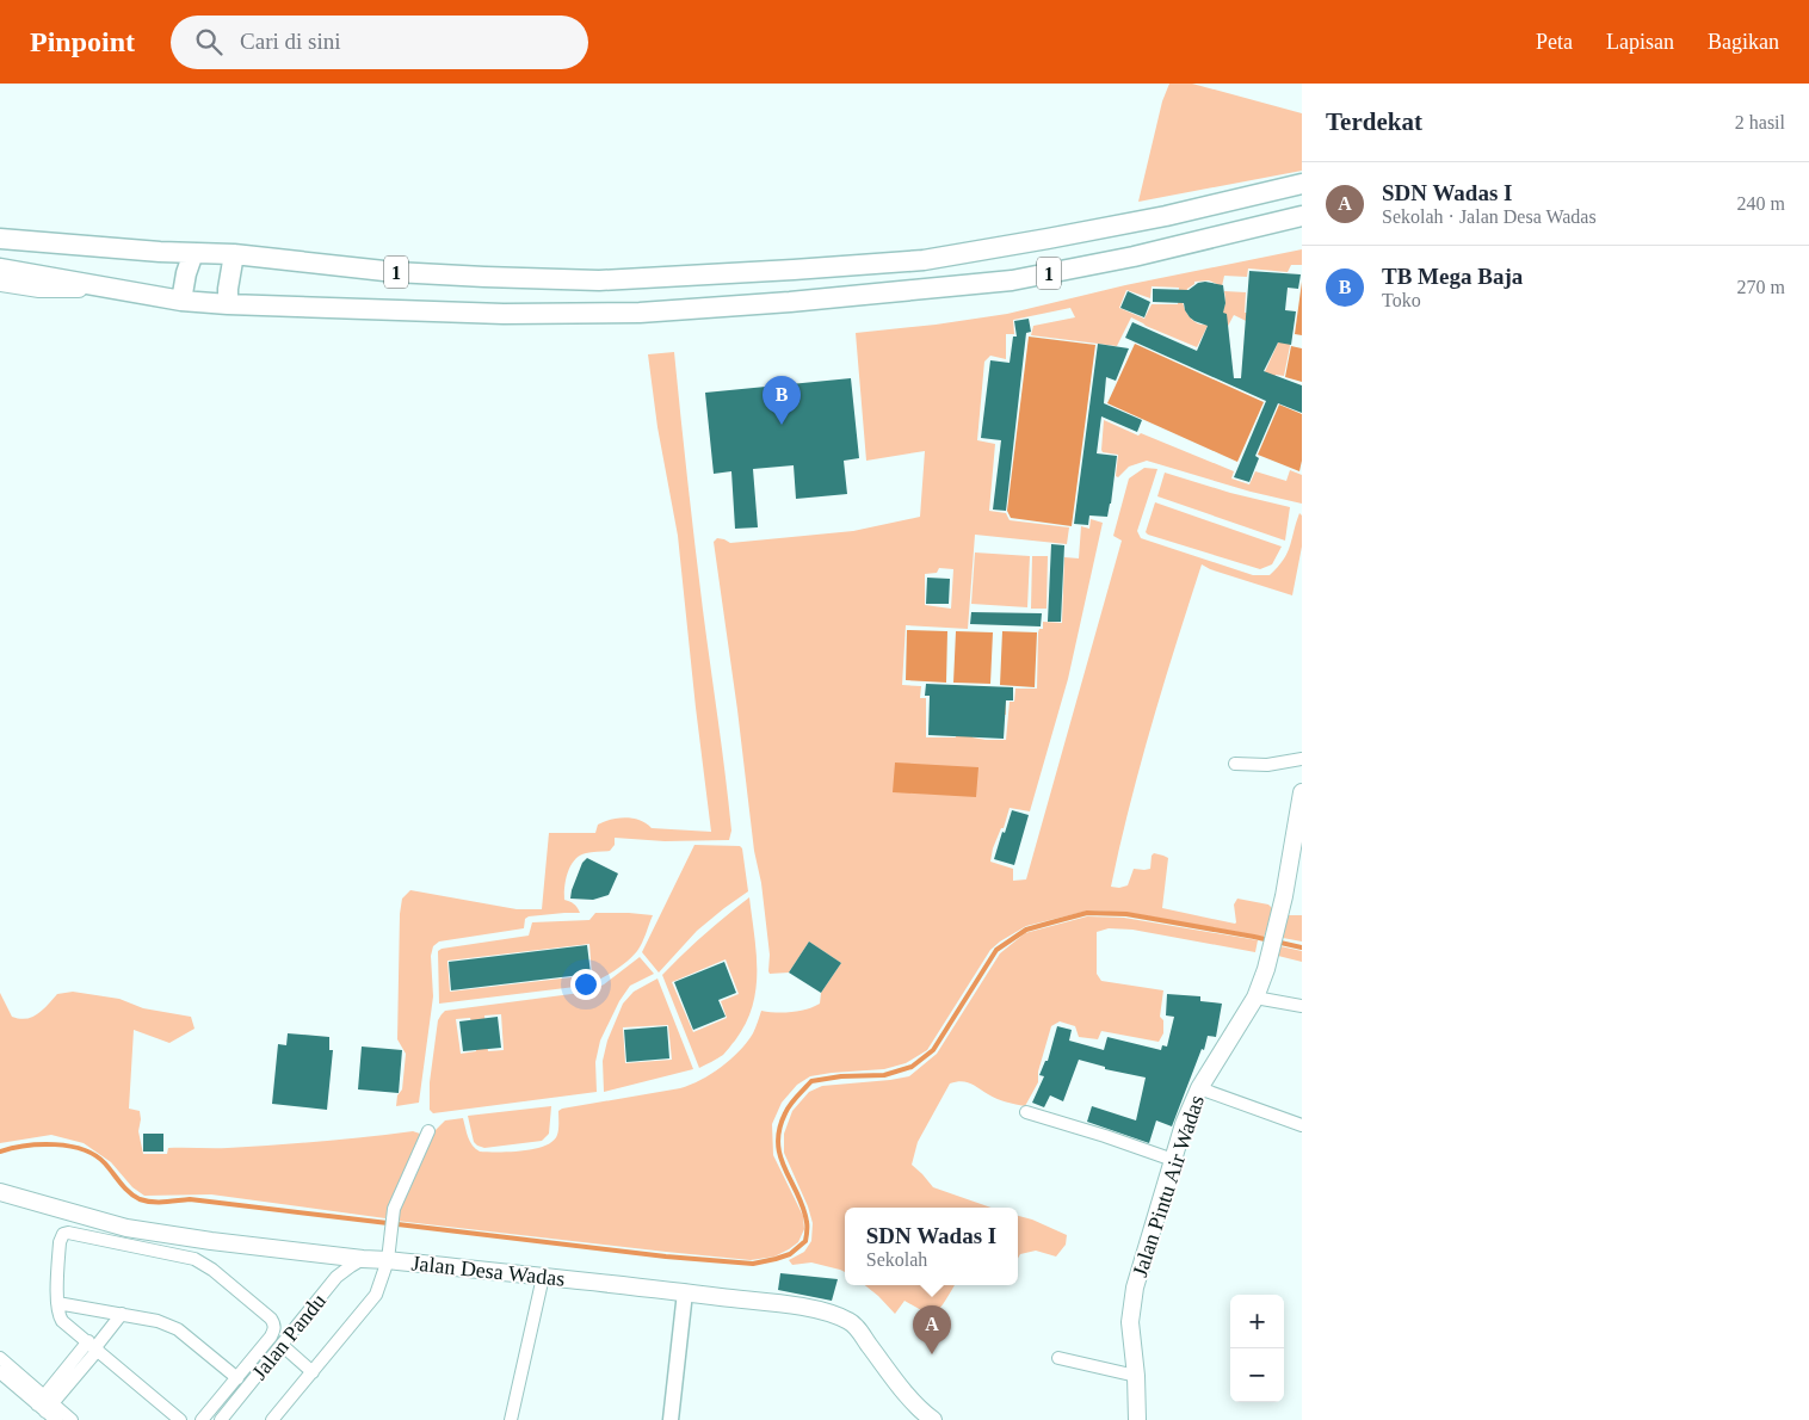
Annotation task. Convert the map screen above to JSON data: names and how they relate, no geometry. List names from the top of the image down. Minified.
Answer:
{"streets":{"main road":["1","Jalan Pintu Air Wadas","Jalan Desa Wadas"],"street":["Jalan Pandu"]},"crossings":[["Jalan Desa Wadas","Jalan Pandu"]],"page":{"header":"Pinpoint","search":"Cari di sini","nav":["Peta","Lapisan","Bagikan"],"heading":["Terdekat","2 hasil"],"list":[{"mark":"A","name":"SDN Wadas I","note":"Sekolah · Jalan Desa Wadas","value":"240 m"},{"mark":"B","name":"TB Mega Baja","note":"Toko","value":"270 m"}],"pins":["B","A"],"popup":["SDN Wadas I","Sekolah"],"map_buttons":["+","−"]}}
